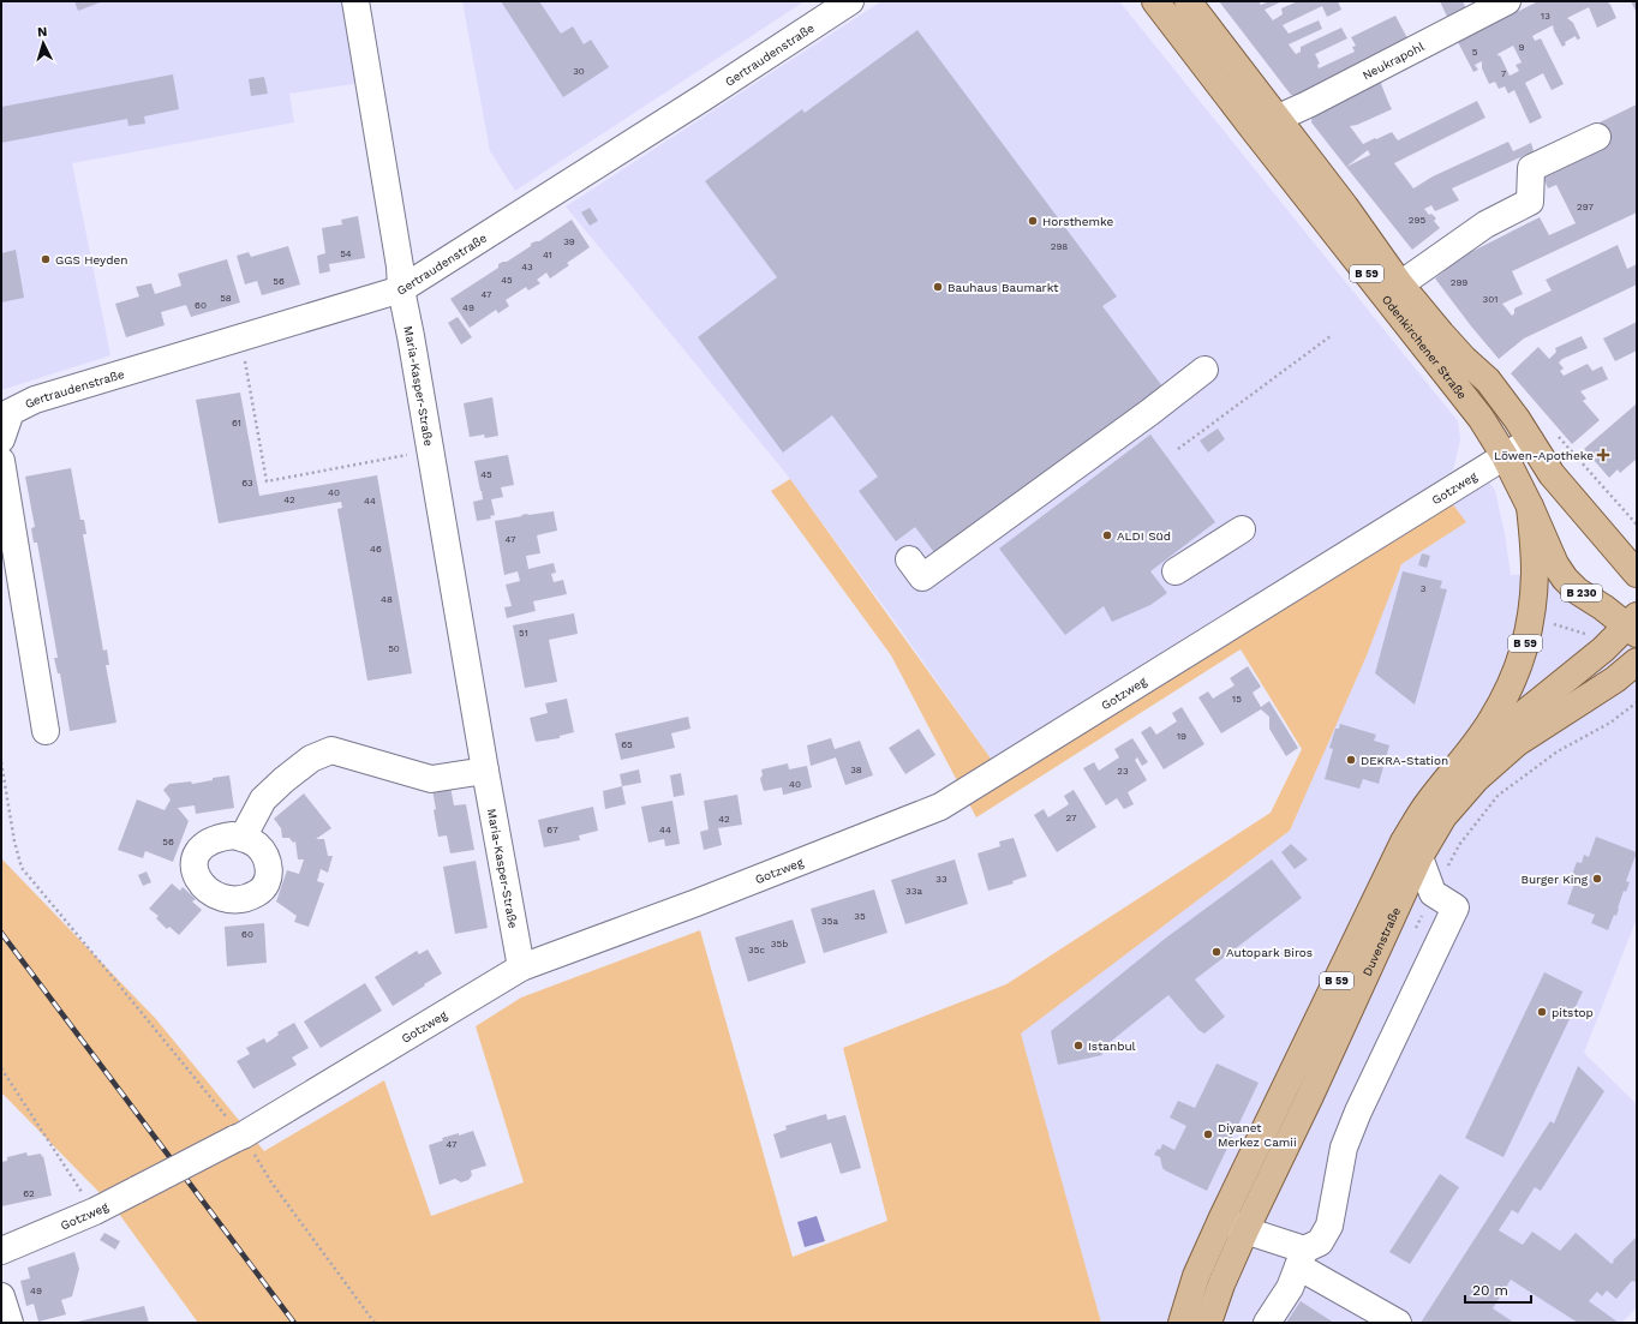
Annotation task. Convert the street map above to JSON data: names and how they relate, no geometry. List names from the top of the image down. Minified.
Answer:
{"streets":{"main road":["B 59","Odenkirchener Straße","B 230","Duvenstraße"],"street":["Gertraudenstraße","Neukrapohl","Maria-Kasper-Straße","Gotzweg"]},"crossings":[["Gertraudenstraße","Maria-Kasper-Straße"],["Neukrapohl","Odenkirchener Straße"],["B 59","Odenkirchener Straße"],["B 59","Duvenstraße"],["Odenkirchener Straße","Gotzweg"],["Maria-Kasper-Straße","Gotzweg"]],"places":{"other":["Horsthemke","GGS Heyden","Bauhaus Baumarkt","ALDI Süd","DEKRA-Station","Burger King","Autopark Biros","pitstop","Istanbul","Diyanet Merkez Camii"],"health":["Löwen-Apotheke"]},"house_numbers":["13","9","5","30","7","297","295","39","298","54","41","43","45","56","299","47","58","301","60","49","61","45","63","40","42","44","47","46","3","48","51","50","15","19","65","38","23","40","27","42","67","44","56","33","33a","35","35a","60","35b","35c","47","62","49"],"scale_bar":"20 m","north":"top"}
